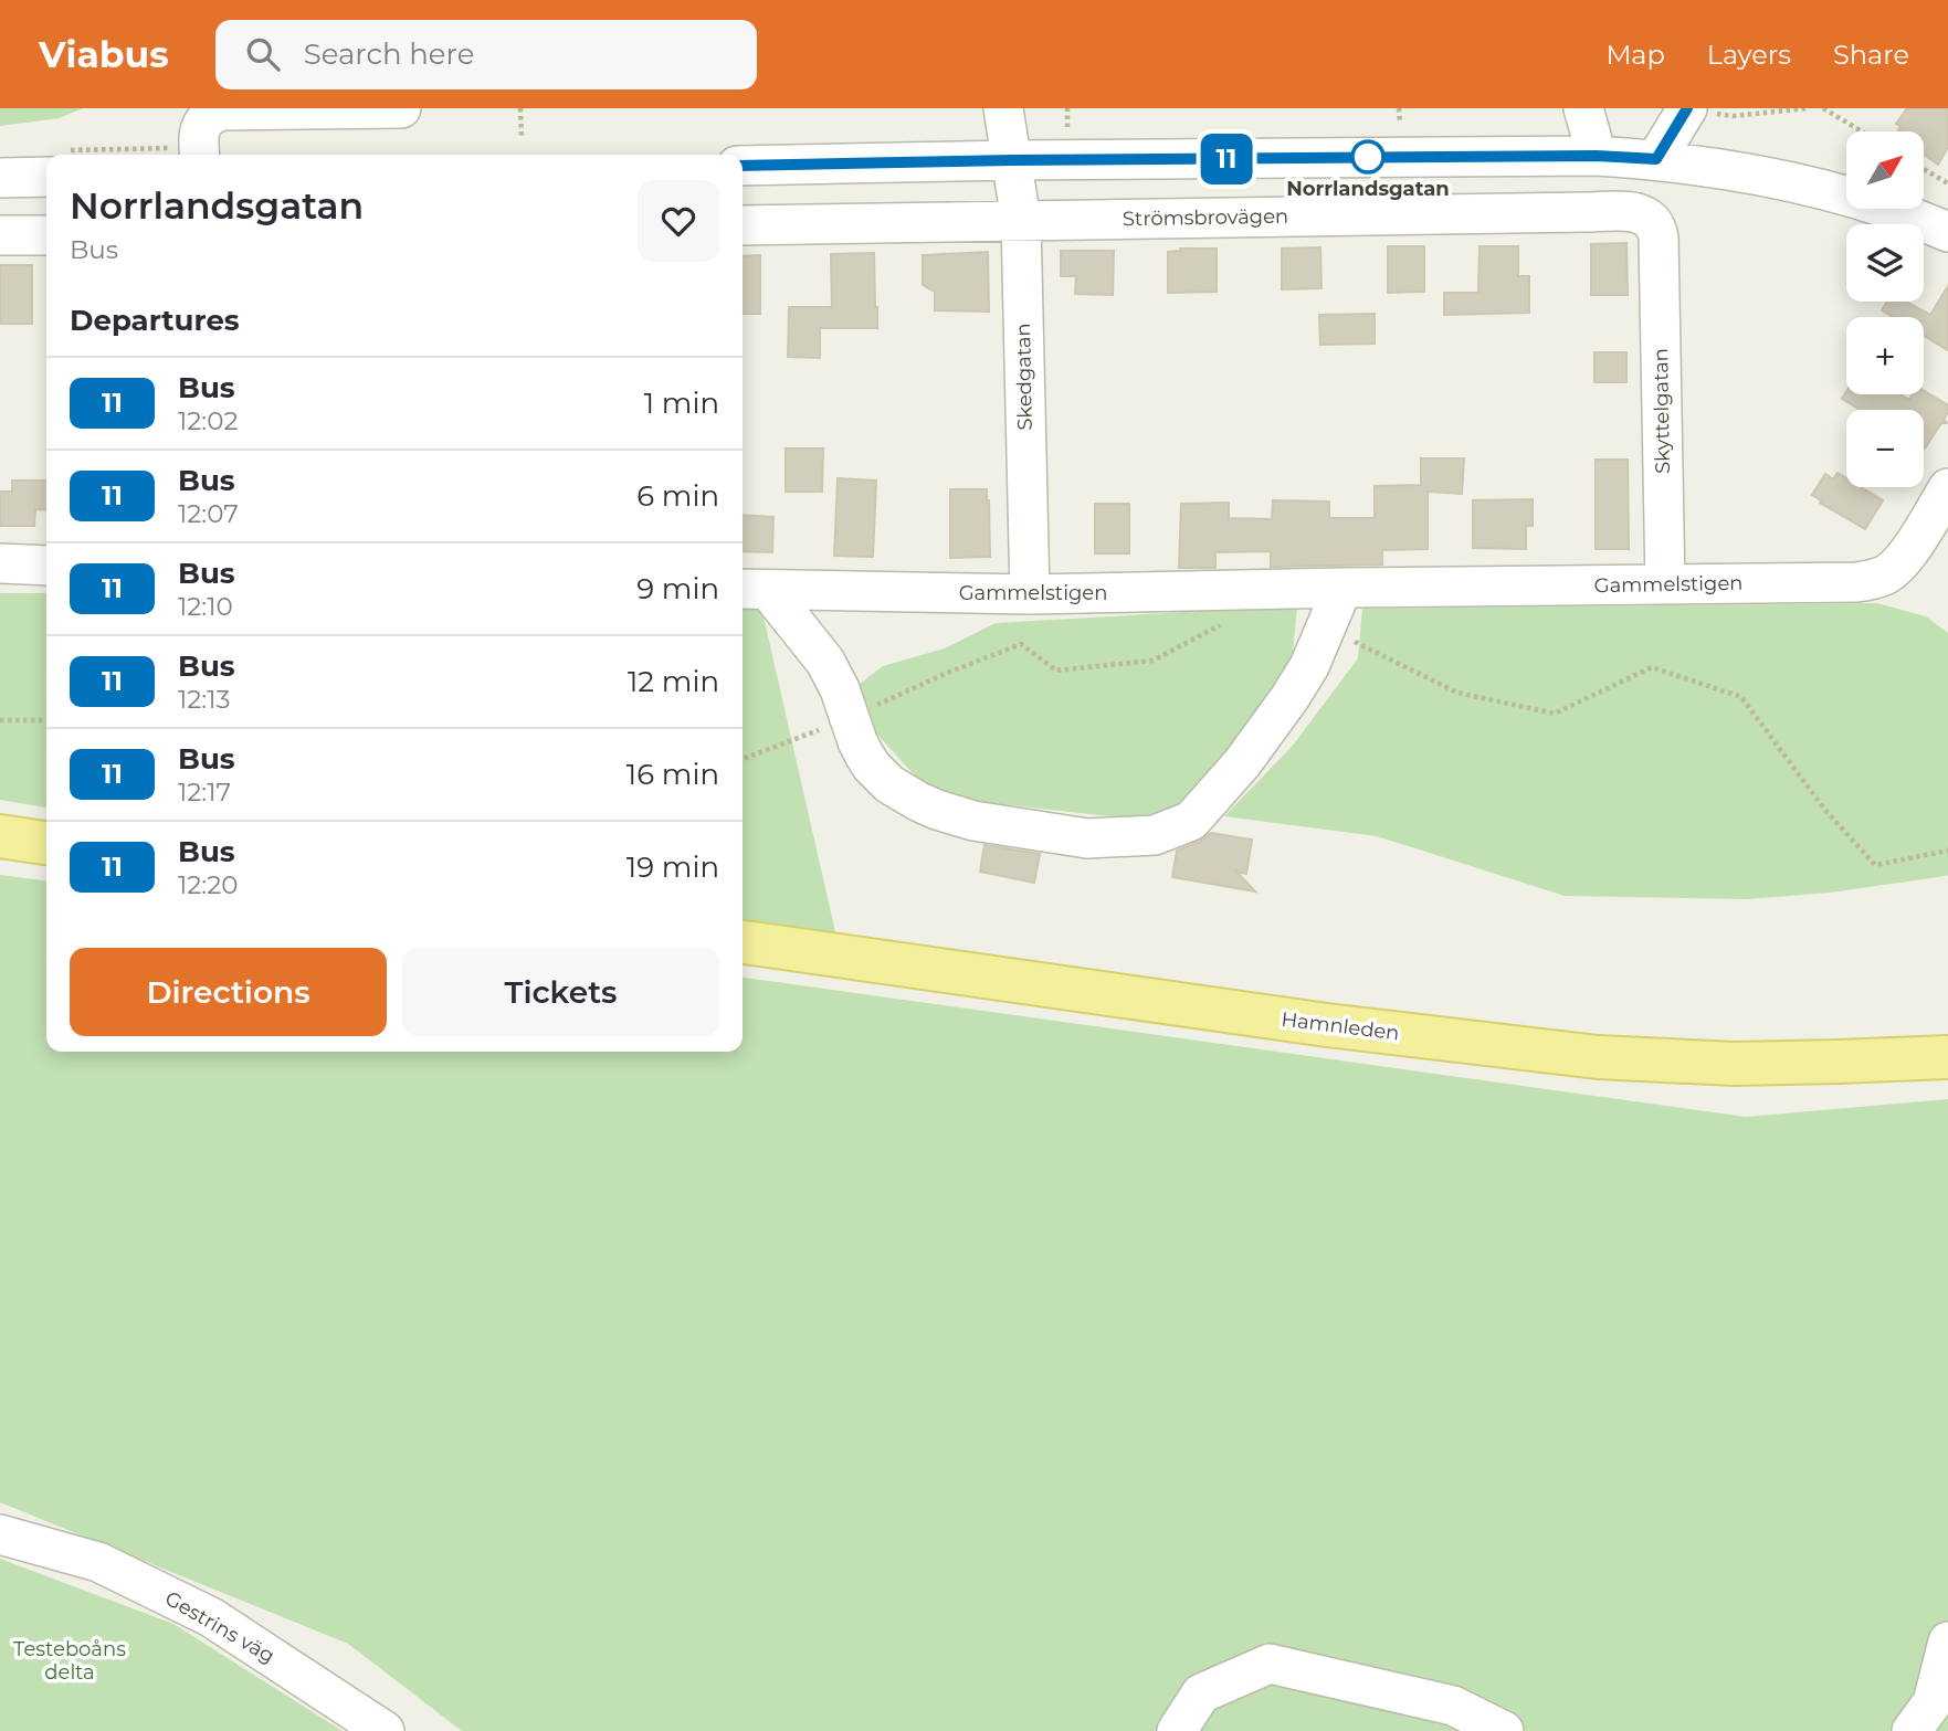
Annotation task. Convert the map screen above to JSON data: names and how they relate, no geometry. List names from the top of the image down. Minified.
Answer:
{"streets":{"main road":["Hamnleden"],"street":["Strömsbrovägen","Skedgatan","Skyttelgatan","Gammelstigen","Gestrins väg"]},"crossings":[["Strömsbrovägen","Skedgatan"],["Strömsbrovägen","Skyttelgatan"],["Skedgatan","Gammelstigen"],["Skyttelgatan","Gammelstigen"]],"parks":["Testeboåns delta"],"places":["Norrlandsgatan"],"lines":["bus line 11"],"north":"top right","page":{"header":"Viabus","search":"Search here","nav":["Map","Layers","Share"],"on_map":"11","map_buttons":["+","−"],"heading":[["Norrlandsgatan","Bus"],"Departures"],"list":[{"mark":"11","name":"Bus","note":"12:02","value":"1 min"},{"mark":"11","name":"Bus","note":"12:07","value":"6 min"},{"mark":"11","name":"Bus","note":"12:10","value":"9 min"},{"mark":"11","name":"Bus","note":"12:13","value":"12 min"},{"mark":"11","name":"Bus","note":"12:17","value":"16 min"},{"mark":"11","name":"Bus","note":"12:20","value":"19 min"}],"buttons":["Directions","Tickets"]}}
